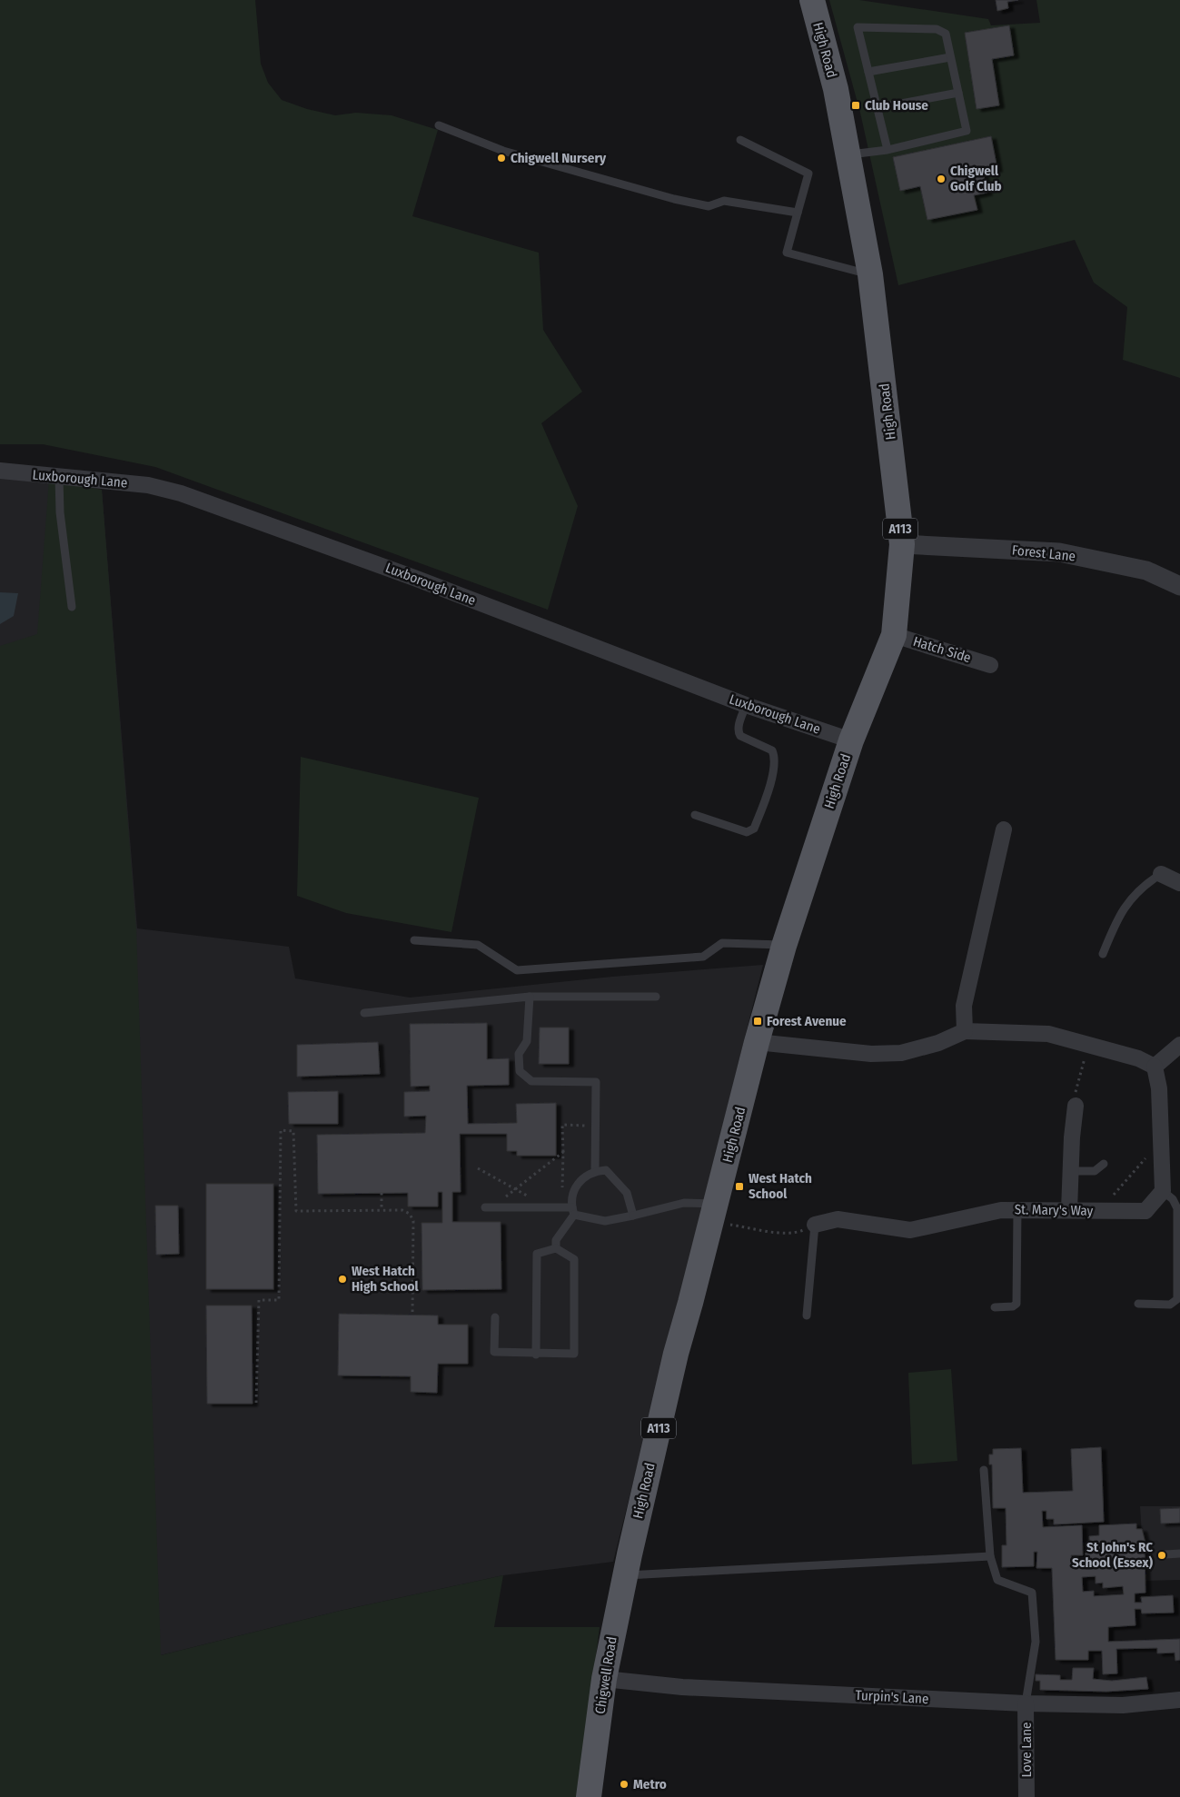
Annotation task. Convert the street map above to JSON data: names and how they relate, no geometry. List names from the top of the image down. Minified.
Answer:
{"streets":{"main road":["High Road","A113","Chigwell Road"],"street":["Luxborough Lane","Forest Lane","Hatch Side","St. Mary's Way","Turpin's Lane","Love Lane"]},"crossings":[["High Road","Luxborough Lane"],["High Road","Forest Lane"],["High Road","Hatch Side"],["High Road","Chigwell Road"],["Chigwell Road","Turpin's Lane"],["Turpin's Lane","Love Lane"]],"places":{"transit":["Club House","Forest Avenue","West Hatch School"],"other":["Chigwell Nursery","Chigwell Golf Club","West Hatch High School","St John's RC School (Essex)","Metro"]}}
